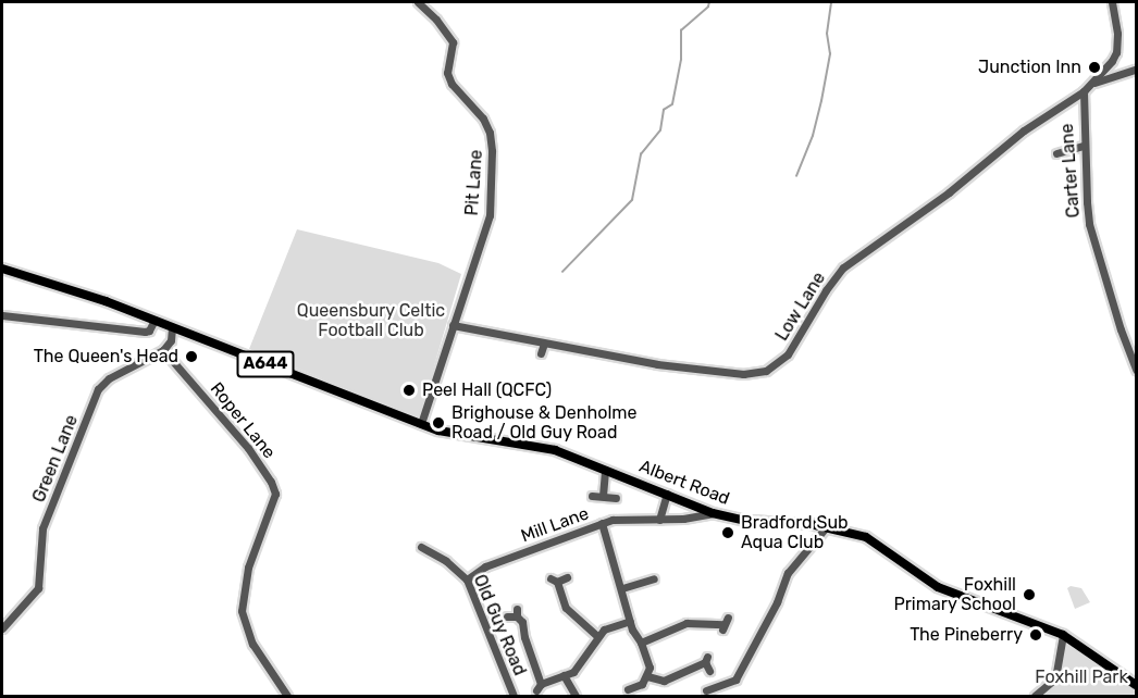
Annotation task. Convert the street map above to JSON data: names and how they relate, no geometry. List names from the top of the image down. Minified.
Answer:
{"streets":{"main road":["A644","Albert Road"],"street":["Carter Lane","Pit Lane","Low Lane","Roper Lane","Green Lane","Mill Lane","Old Guy Road"]},"crossings":[["Carter Lane","Low Lane"],["Pit Lane","Low Lane"],["Pit Lane","Albert Road"],["A644","Albert Road"],["Roper Lane","Green Lane"],["Albert Road","Mill Lane"],["Mill Lane","Old Guy Road"]],"parks":["Queensbury Celtic Football Club","Foxhill Park"],"places":["Junction Inn","The Queen's Head","Peel Hall (QCFC)","Brighouse & Denholme Road / Old Guy Road","Bradford Sub Aqua Club","Foxhill Primary School","The Pineberry"]}
